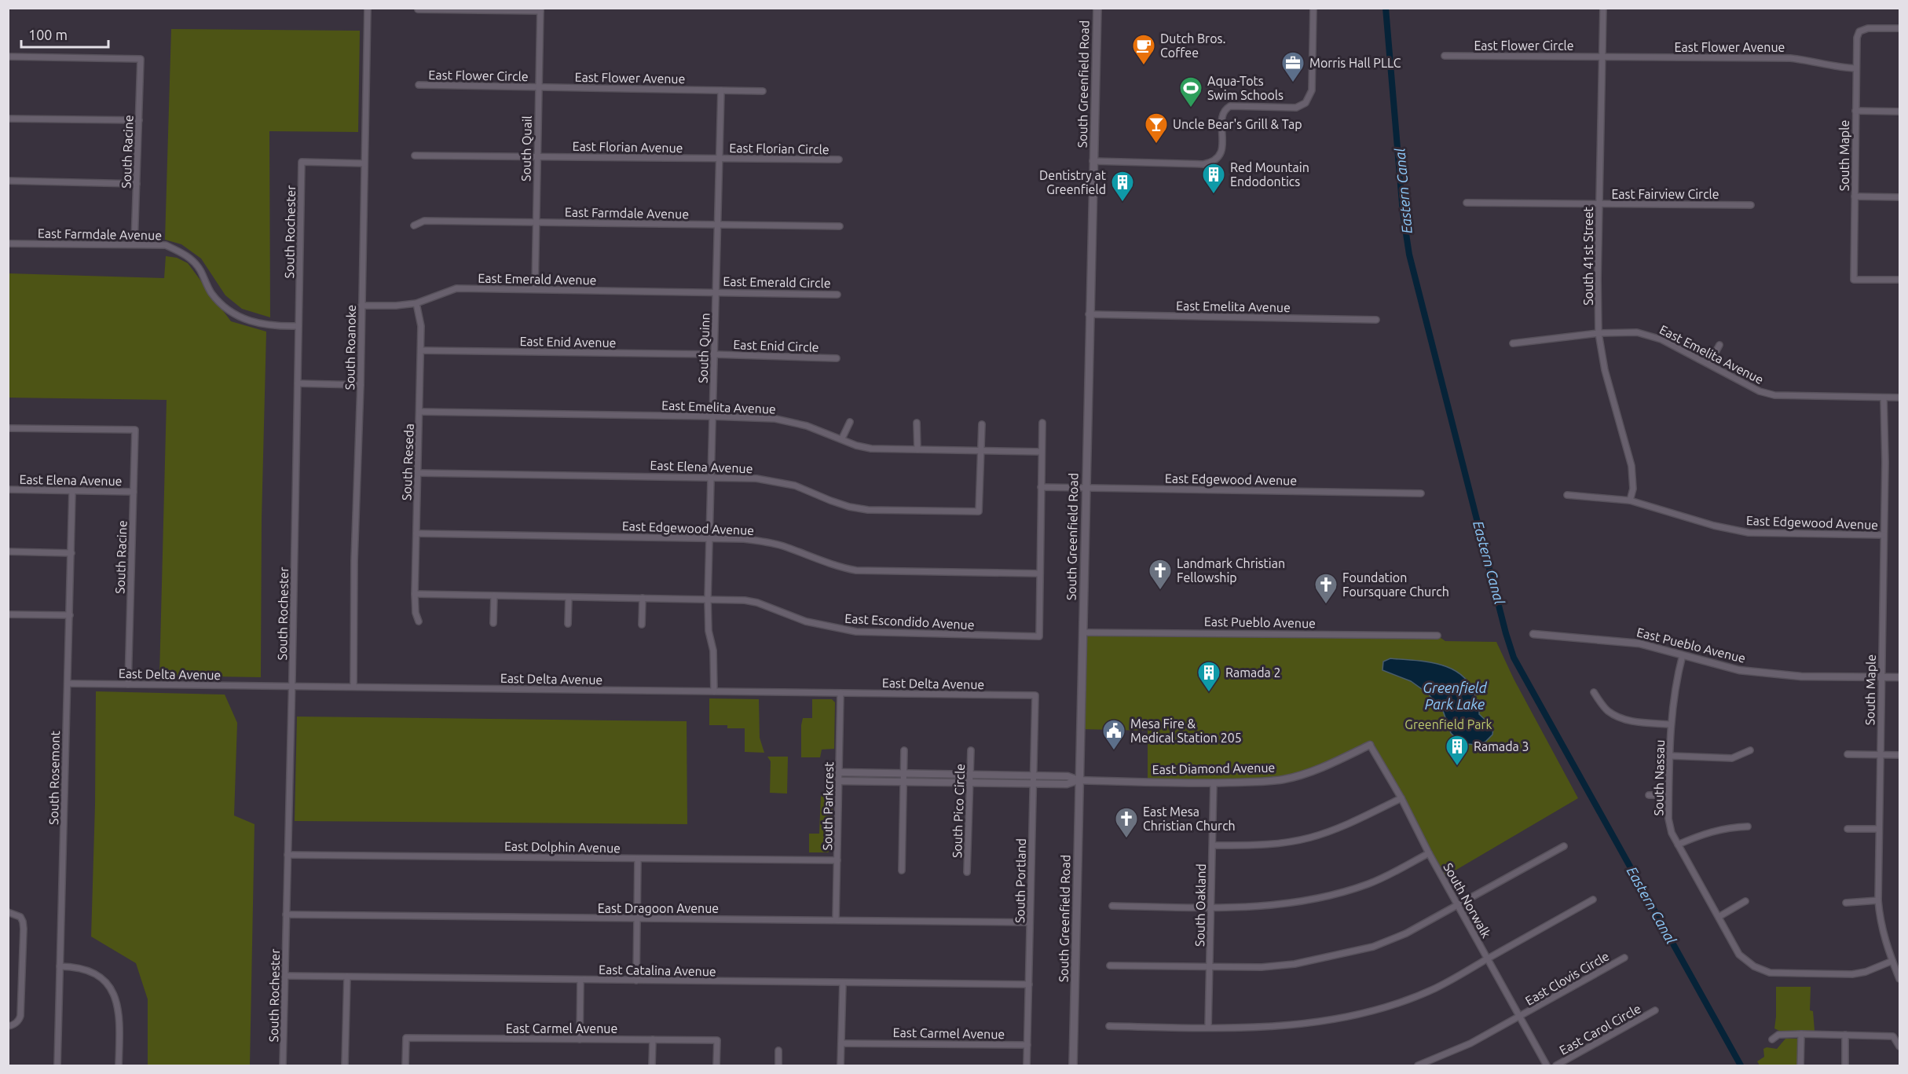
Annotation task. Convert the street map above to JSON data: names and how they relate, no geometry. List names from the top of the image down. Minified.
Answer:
{"streets":{"main road":["South Greenfield Road"],"street":["East Flower Circle","East Flower Avenue","East Florian Avenue","South Quail","East Florian Circle","South Racine","South Maple","East Fairview Circle","East Farmdale Avenue","South Rochester","South 41st Street","East Emerald Avenue","East Emerald Circle","East Emelita Avenue","East Enid Avenue","East Enid Circle","South Roanoke","South Quinn","South Reseda","East Elena Avenue","East Edgewood Avenue","East Escondido Avenue","East Pueblo Avenue","East Delta Avenue","East Diamond Avenue","South Rosemont","South Nassau","South Parkcrest","South Pico Circle","East Dolphin Avenue","South Portland","South Norwalk","South Oakland","East Dragoon Avenue","East Catalina Avenue","East Clovis Circle","East Carmel Avenue","East Carol Circle"]},"crossings":[["East Flower Circle","East Flower Avenue"],["East Flower Circle","South Quail"],["East Flower Circle","South 41st Street"],["East Flower Avenue","South Quail"],["East Flower Avenue","South Maple"],["East Flower Avenue","South 41st Street"],["East Flower Avenue","South Quinn"],["South Greenfield Road","East Emelita Avenue"],["South Greenfield Road","East Edgewood Avenue"],["South Greenfield Road","East Pueblo Avenue"],["South Greenfield Road","East Diamond Avenue"],["East Florian Avenue","South Quail"],["East Florian Avenue","East Florian Circle"],["East Florian Avenue","South Quinn"],["South Quail","East Farmdale Avenue"],["South Quail","East Emerald Avenue"],["East Florian Circle","South Quinn"],["South Racine","East Farmdale Avenue"],["South Racine","East Elena Avenue"],["South Racine","East Delta Avenue"],["South Maple","East Emelita Avenue"],["South Maple","East Edgewood Avenue"],["South Maple","East Pueblo Avenue"],["South Maple","South Nassau"],["East Fairview Circle","South 41st Street"],["East Farmdale Avenue","South Rochester"],["East Farmdale Avenue","South Quinn"],["South Rochester","South Roanoke"],["South Rochester","East Delta Avenue"],["South Rochester","East Dolphin Avenue"],["South Rochester","East Dragoon Avenue"],["South Rochester","East Catalina Avenue"],["South 41st Street","East Emelita Avenue"],["South 41st Street","East Edgewood Avenue"],["East Emerald Avenue","East Emerald Circle"],["East Emerald Avenue","South Roanoke"],["East Emerald Avenue","South Quinn"],["East Emerald Avenue","South Reseda"],["East Emerald Circle","South Quinn"],["East Emelita Avenue","South Quinn"],["East Emelita Avenue","South Reseda"],["East Emelita Avenue","East Elena Avenue"],["East Enid Avenue","East Enid Circle"],["East Enid Avenue","South Quinn"],["East Enid Avenue","South Reseda"],["East Enid Circle","South Quinn"],["South Roanoke","East Delta Avenue"],["South Quinn","East Elena Avenue"],["South Quinn","East Edgewood Avenue"],["South Quinn","East Escondido Avenue"],["South Quinn","East Delta Avenue"],["South Reseda","East Elena Avenue"],["South Reseda","East Edgewood Avenue"],["South Reseda","East Escondido Avenue"],["East Elena Avenue","South Rosemont"],["East Edgewood Avenue","East Escondido Avenue"],["East Pueblo Avenue","South Nassau"],["East Delta Avenue","South Rosemont"],["East Delta Avenue","South Parkcrest"],["East Delta Avenue","South Portland"],["East Diamond Avenue","South Parkcrest"],["East Diamond Avenue","South Pico Circle"],["East Diamond Avenue","South Portland"],["East Diamond Avenue","South Norwalk"],["East Diamond Avenue","South Oakland"],["South Parkcrest","East Dolphin Avenue"],["South Parkcrest","East Dragoon Avenue"],["South Portland","East Dragoon Avenue"],["South Portland","East Catalina Avenue"],["South Portland","East Carmel Avenue"],["South Norwalk","East Clovis Circle"]],"water":["Eastern Canal","Greenfield Park Lake"],"parks":["Greenfield Park"],"places":{"cafe":["Dutch Bros. Coffee"],"office":["Morris Hall PLLC"],"sports":["Aqua-Tots Swim Schools"],"bar":["Uncle Bear's Grill & Tap"],"building":["Red Mountain Endodontics","Dentistry at Greenfield","Ramada 2","Ramada 3"],"church":["Landmark Christian Fellowship","Foundation Foursquare Church","East Mesa Christian Church"],"public building":["Mesa Fire & Medical Station 205"]},"scale_bar":"100 m"}
